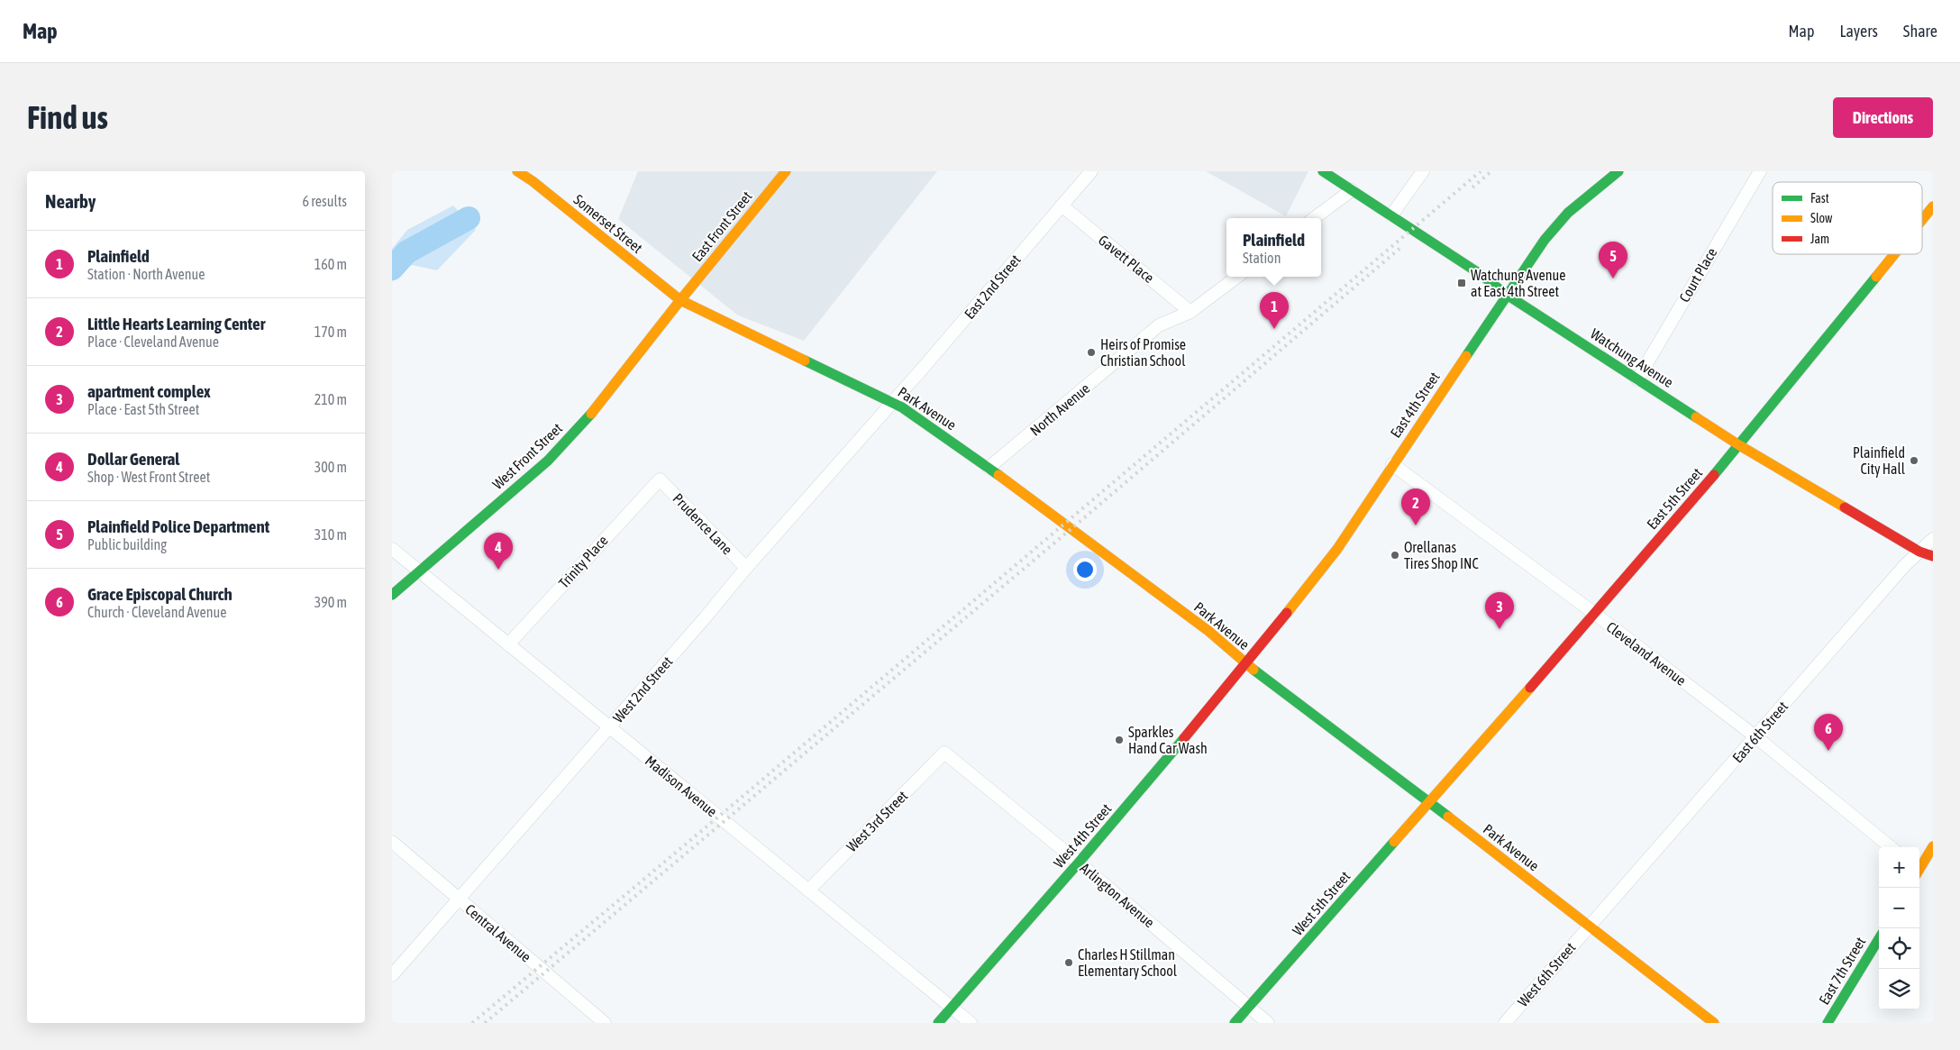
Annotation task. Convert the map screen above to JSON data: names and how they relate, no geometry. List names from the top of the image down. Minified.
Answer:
{"streets":{"main road":["Somerset Street","East Front Street","Watchung Avenue","East 4th Street","Park Avenue","West Front Street","East 5th Street","West 4th Street","West 5th Street","East 7th Street"],"street":["Gavett Place","Court Place","East 2nd Street","North Avenue","Prudence Lane","Trinity Place","Cleveland Avenue","West 2nd Street","East 6th Street","Madison Avenue","West 3rd Street","Arlington Avenue","Central Avenue","West 6th Street"]},"crossings":[["Somerset Street","East Front Street"],["Somerset Street","Park Avenue"],["Somerset Street","West Front Street"],["East Front Street","Park Avenue"],["East Front Street","West Front Street"],["Gavett Place","East 2nd Street"],["Gavett Place","North Avenue"],["Court Place","Watchung Avenue"],["East 2nd Street","Park Avenue"],["East 2nd Street","West 2nd Street"],["Watchung Avenue","East 4th Street"],["Watchung Avenue","East 5th Street"],["Watchung Avenue","East 6th Street"],["East 4th Street","Park Avenue"],["East 4th Street","Cleveland Avenue"],["East 4th Street","West 4th Street"],["Park Avenue","North Avenue"],["Park Avenue","West Front Street"],["Park Avenue","East 5th Street"],["Park Avenue","West 2nd Street"],["Park Avenue","East 6th Street"],["Park Avenue","West 4th Street"],["Park Avenue","West 5th Street"],["Park Avenue","West 6th Street"],["West Front Street","Madison Avenue"],["East 5th Street","Cleveland Avenue"],["East 5th Street","West 5th Street"],["Prudence Lane","Trinity Place"],["Prudence Lane","West 2nd Street"],["Trinity Place","Madison Avenue"],["Cleveland Avenue","East 6th Street"],["West 2nd Street","Madison Avenue"],["West 2nd Street","Central Avenue"],["East 6th Street","West 6th Street"],["Madison Avenue","West 3rd Street"],["Madison Avenue","West 4th Street"],["West 3rd Street","Arlington Avenue"],["West 4th Street","Arlington Avenue"],["Arlington Avenue","West 5th Street"]],"places":{"transit":["Watchung Avenue at East 4th Street"],"other":["Heirs of Promise Christian School","Plainfield City Hall","Orellanas Tires Shop INC","Sparkles Hand Car Wash","Charles H Stillman Elementary School"]},"legend":["Fast","Slow","Jam"],"page":{"header":"Map","nav":["Map","Layers","Share"],"buttons":"Directions","title":"Find us","heading":["Nearby","6 results"],"popup":["Plainfield","Station"],"list":[{"mark":"1","name":"Plainfield","note":"Station · North Avenue","value":"160 m"},{"mark":"2","name":"Little Hearts Learning Center","note":"Place · Cleveland Avenue","value":"170 m"},{"mark":"3","name":"apartment complex","note":"Place · East 5th Street","value":"210 m"},{"mark":"4","name":"Dollar General","note":"Shop · West Front Street","value":"300 m"},{"mark":"5","name":"Plainfield Police Department","note":"Public building","value":"310 m"},{"mark":"6","name":"Grace Episcopal Church","note":"Church · Cleveland Avenue","value":"390 m"}],"pins":["5","1","2","4","3","6"],"map_buttons":["+","−"]}}
